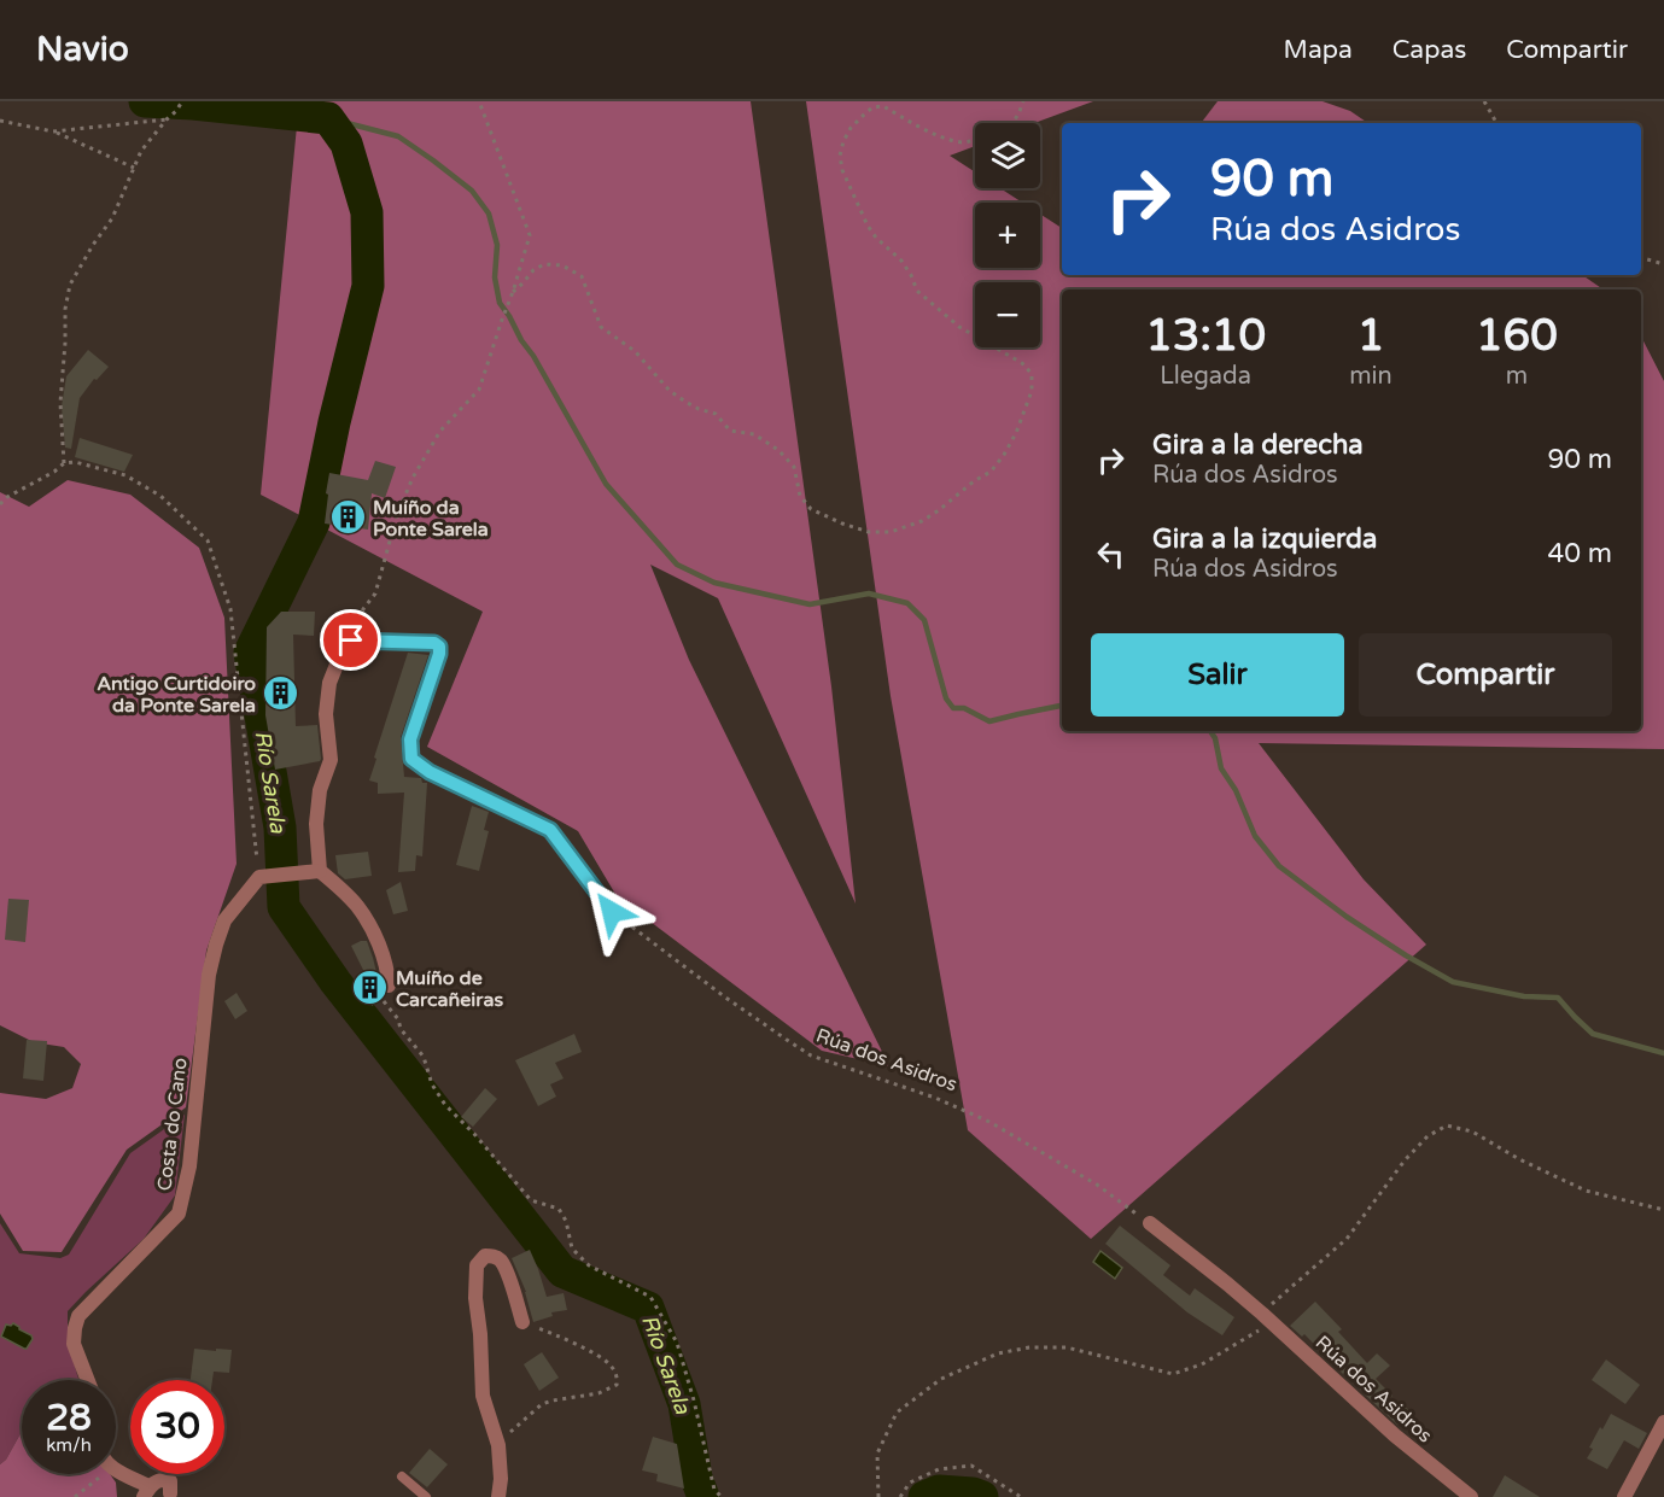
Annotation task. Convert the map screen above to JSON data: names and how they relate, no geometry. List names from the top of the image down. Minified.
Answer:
{"streets":{"street":["Rúa dos Asidros","Costa do Cano"]},"water":["Río Sarela"],"places":{"building":["Muíño da Ponte Sarela","Antigo Curtidoiro da Ponte Sarela","Muíño de Carcañeiras"]},"page":{"header":"Navio","nav":["Mapa","Capas","Compartir"],"map_buttons":["+","−"],"turn":["90 m","Rúa dos Asidros"],"eta":["13:10","Llegada","1","min","160","m"],"list":[{"name":"Gira a la derecha","note":"Rúa dos Asidros","value":"90 m"},{"name":"Gira a la izquierda","note":"Rúa dos Asidros","value":"40 m"}],"buttons":["Salir","Compartir"],"speed":"28 km/h","limit":"30"}}
